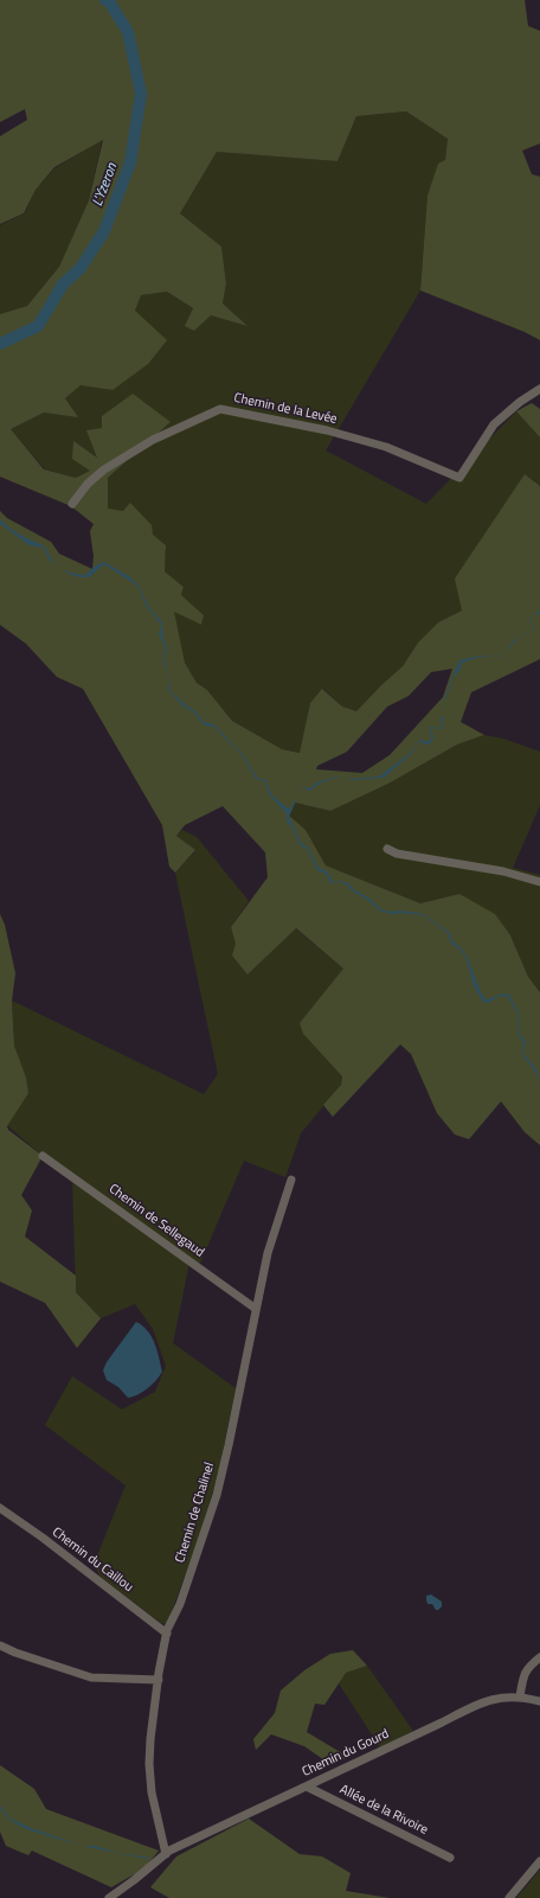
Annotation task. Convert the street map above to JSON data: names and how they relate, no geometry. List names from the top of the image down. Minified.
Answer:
{"streets":{"street":["Chemin de la Levée","Chemin de Sellegaud","Chemin de Chalinel","Chemin du Caillou","Chemin du Gourd","Allée de la Rivoire"]},"crossings":[["Chemin de Sellegaud","Chemin de Chalinel"],["Chemin de Chalinel","Chemin du Caillou"],["Chemin de Chalinel","Chemin du Gourd"],["Chemin du Gourd","Allée de la Rivoire"]],"water":["L'Yzeron"]}
